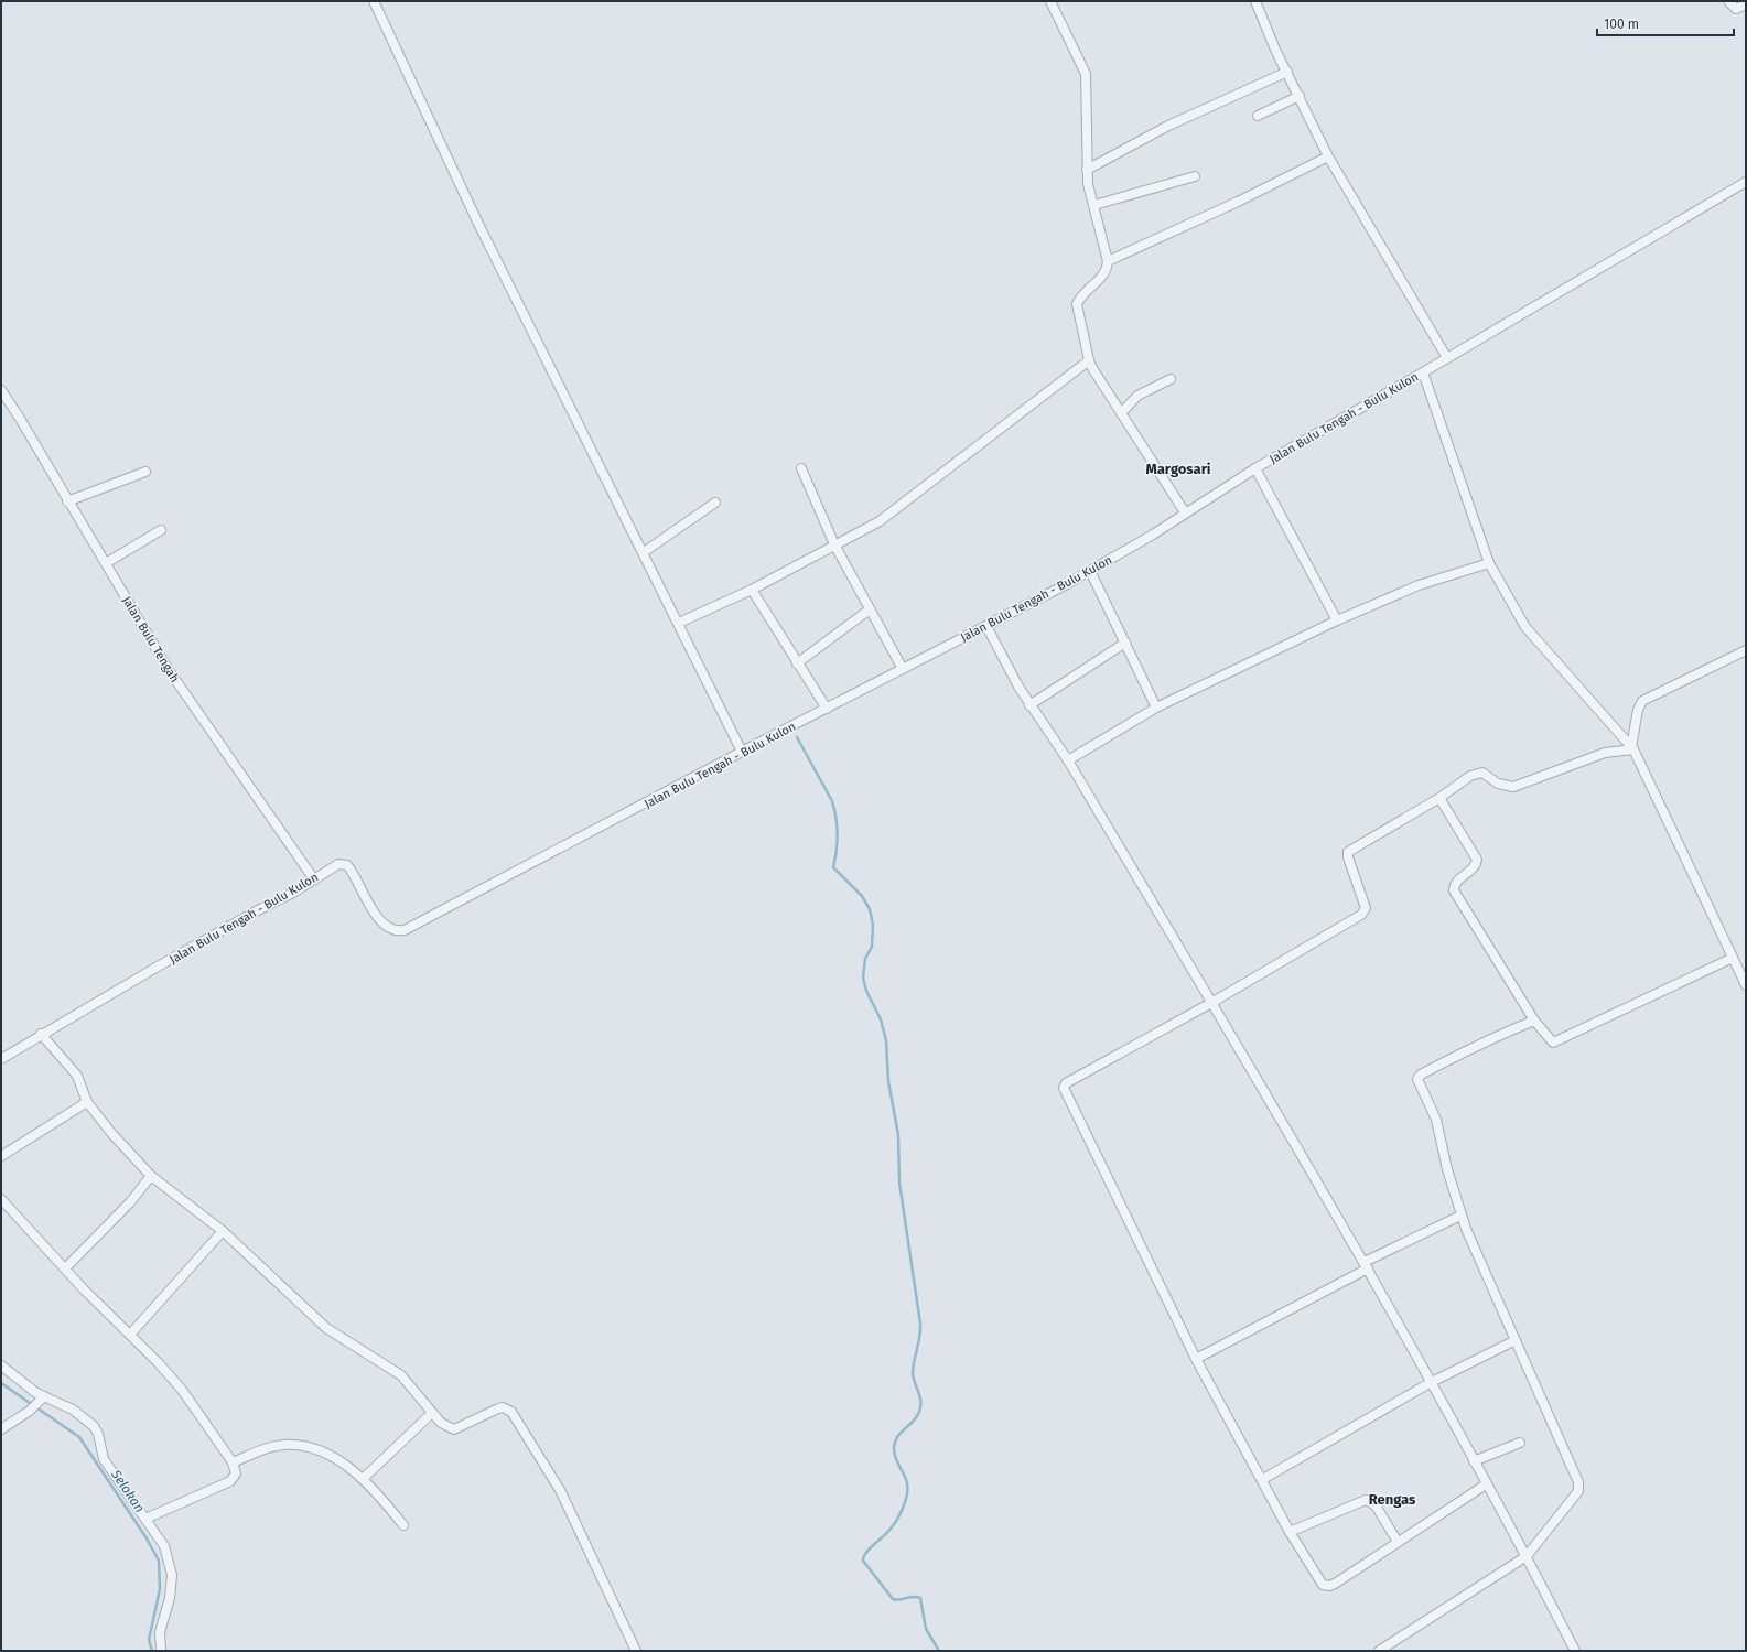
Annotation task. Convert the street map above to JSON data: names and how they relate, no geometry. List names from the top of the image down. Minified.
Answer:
{"streets":{"street":["Jalan Bulu Tengah - Bulu Kulon","Jalan Bulu Tengah"]},"crossings":[["Jalan Bulu Tengah - Bulu Kulon","Jalan Bulu Tengah"]],"districts":["Margosari","Rengas"],"water":["Selokan"],"scale_bar":"100 m"}
